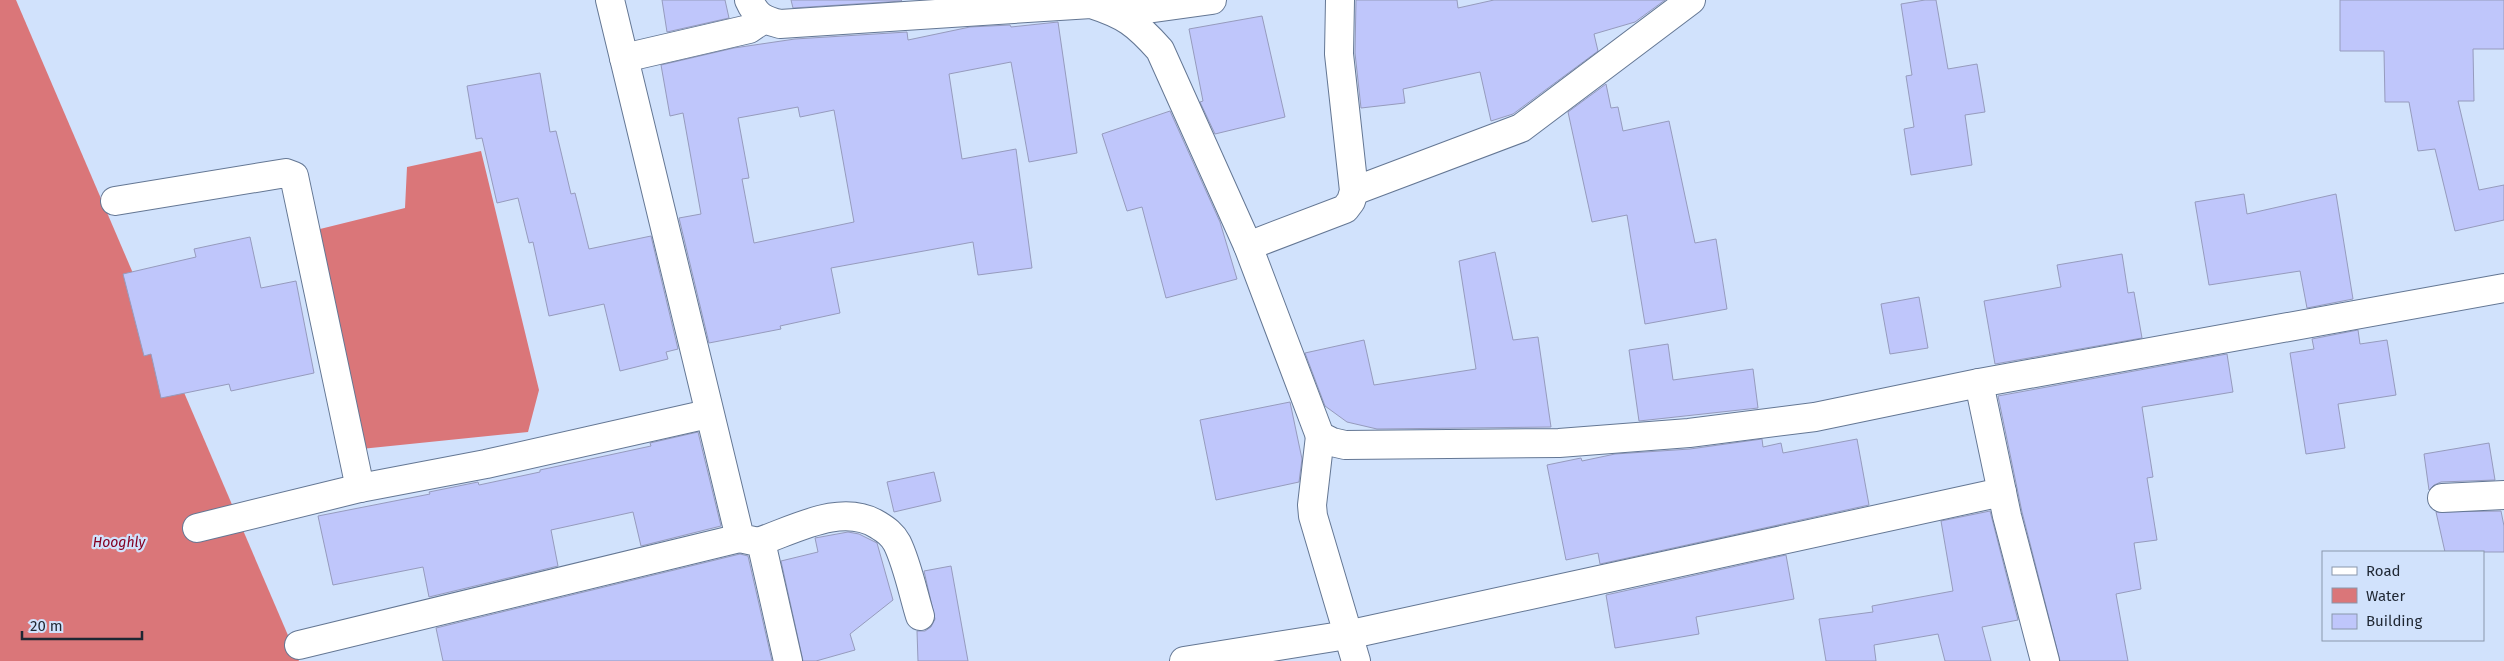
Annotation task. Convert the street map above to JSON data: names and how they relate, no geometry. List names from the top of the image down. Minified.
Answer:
{"water":["Hooghly"],"legend":["Road","Water","Building"],"scale_bar":"20 m"}
